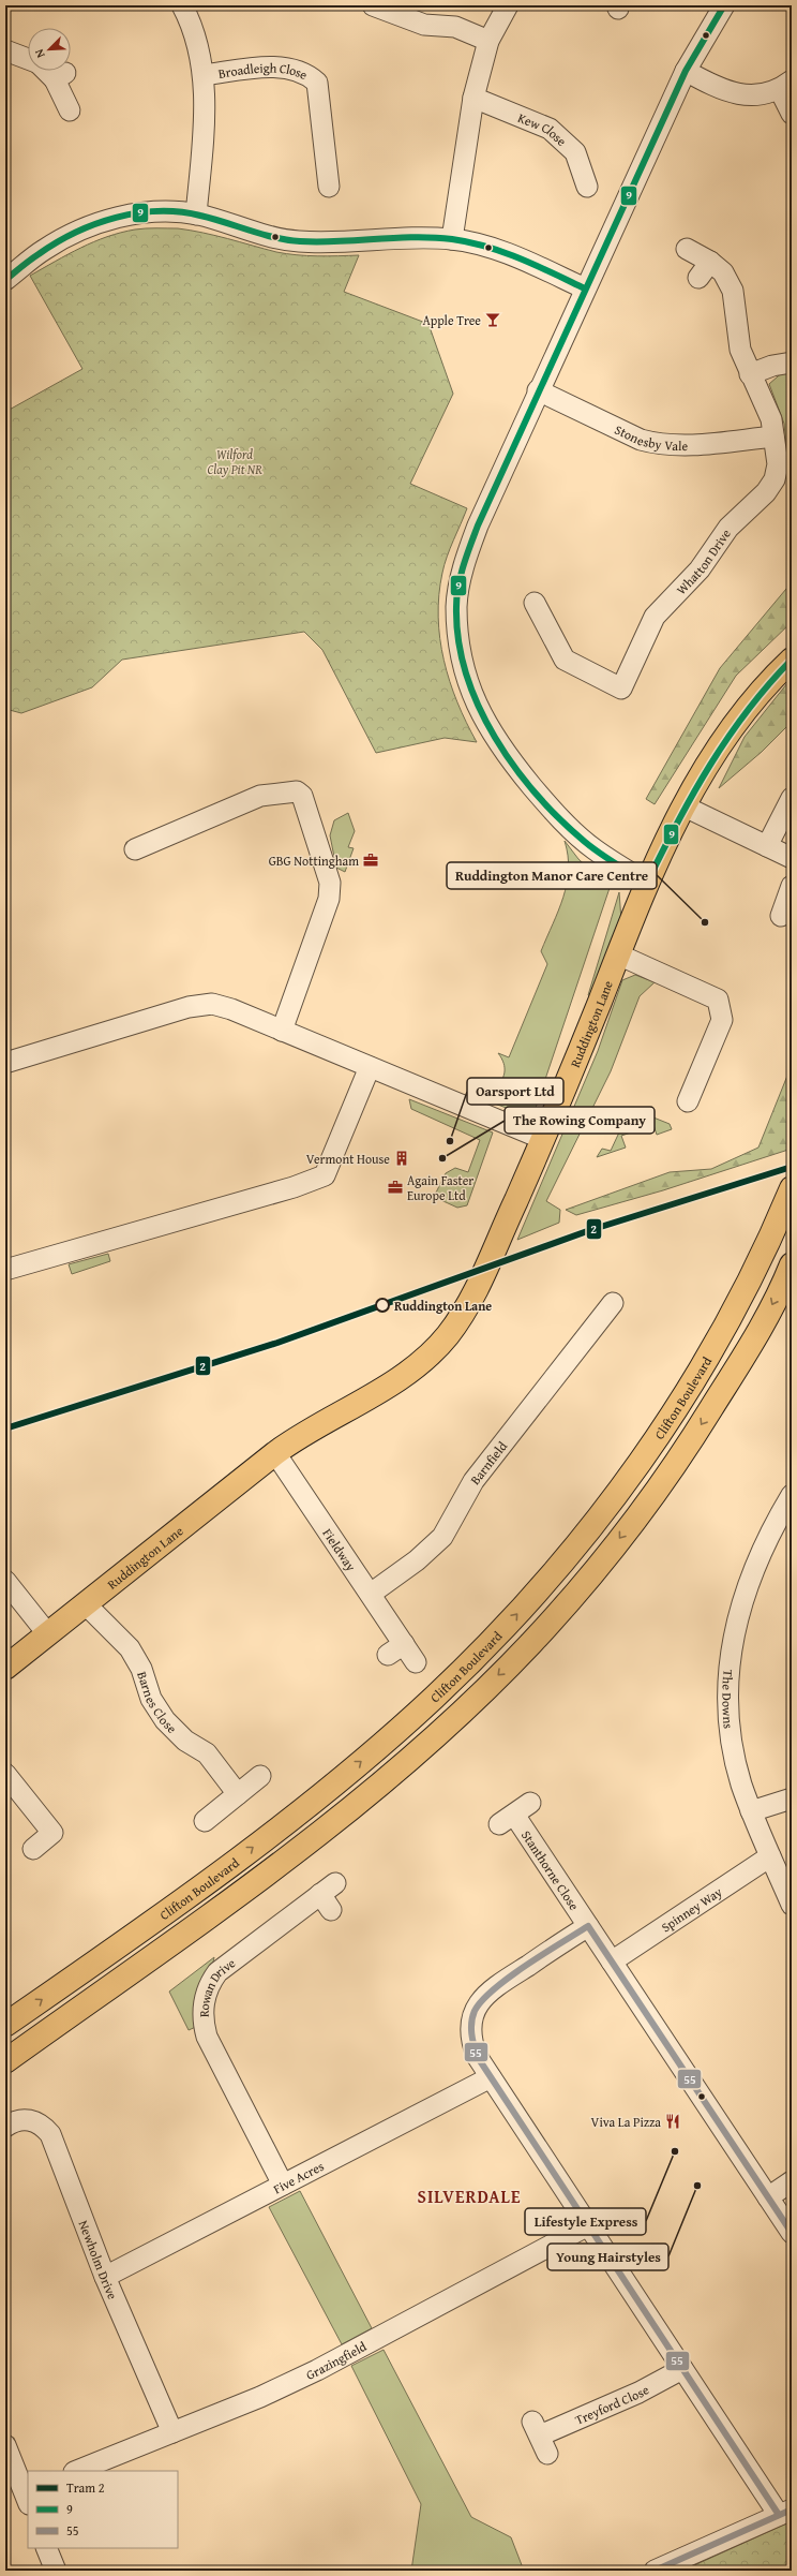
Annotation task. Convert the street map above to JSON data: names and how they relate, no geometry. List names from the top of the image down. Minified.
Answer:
{"streets":{"main road":["Ruddington Lane","Clifton Boulevard"],"street":["Broadleigh Close","Kew Close","Stonesby Vale","Whatton Drive","Barnfield","Fieldway","The Downs","Barnes Close","Stanthorne Close","Spinney Way","Rowan Drive","Five Acres","Newholm Drive","Grazingfield","Treyford Close"]},"crossings":[["Stonesby Vale","Whatton Drive"],["Ruddington Lane","Fieldway"],["Ruddington Lane","Barnes Close"],["Barnfield","Fieldway"],["The Downs","Spinney Way"],["Stanthorne Close","Spinney Way"],["Rowan Drive","Five Acres"],["Five Acres","Newholm Drive"],["Newholm Drive","Grazingfield"]],"districts":["SILVERDALE"],"parks":["Wilford Clay Pit NR"],"places":{"bar":["Apple Tree"],"office":["GBG Nottingham","Again Faster Europe Ltd"],"other":["Ruddington Manor Care Centre","Oarsport Ltd","The Rowing Company","Ruddington Lane","Lifestyle Express","Young Hairstyles"],"building":["Vermont House"],"restaurant":["Viva La Pizza"]},"lines":["transit line 9","tram line 2","transit line 55"],"legend":["Tram 2","9","55"],"north":"bottom left"}
